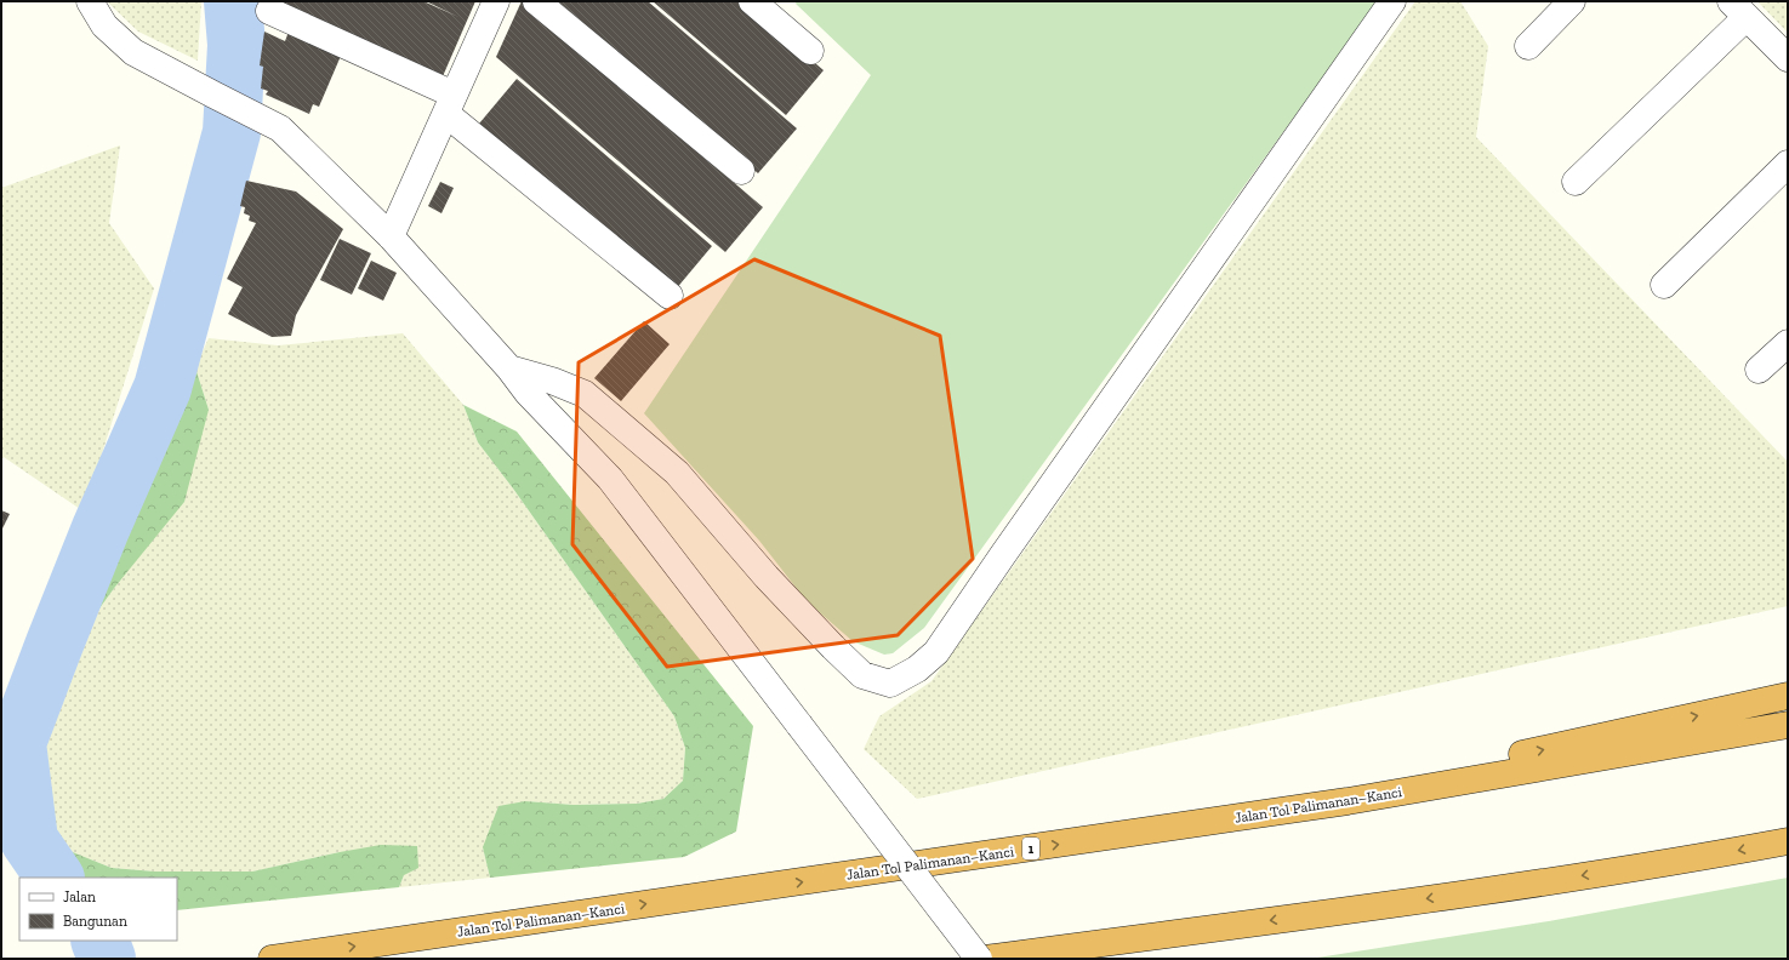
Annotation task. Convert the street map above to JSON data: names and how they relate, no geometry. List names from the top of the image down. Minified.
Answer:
{"streets":{"highway":["Jalan Tol Palimanan–Kanci","1"]},"legend":["Jalan","Bangunan"]}
